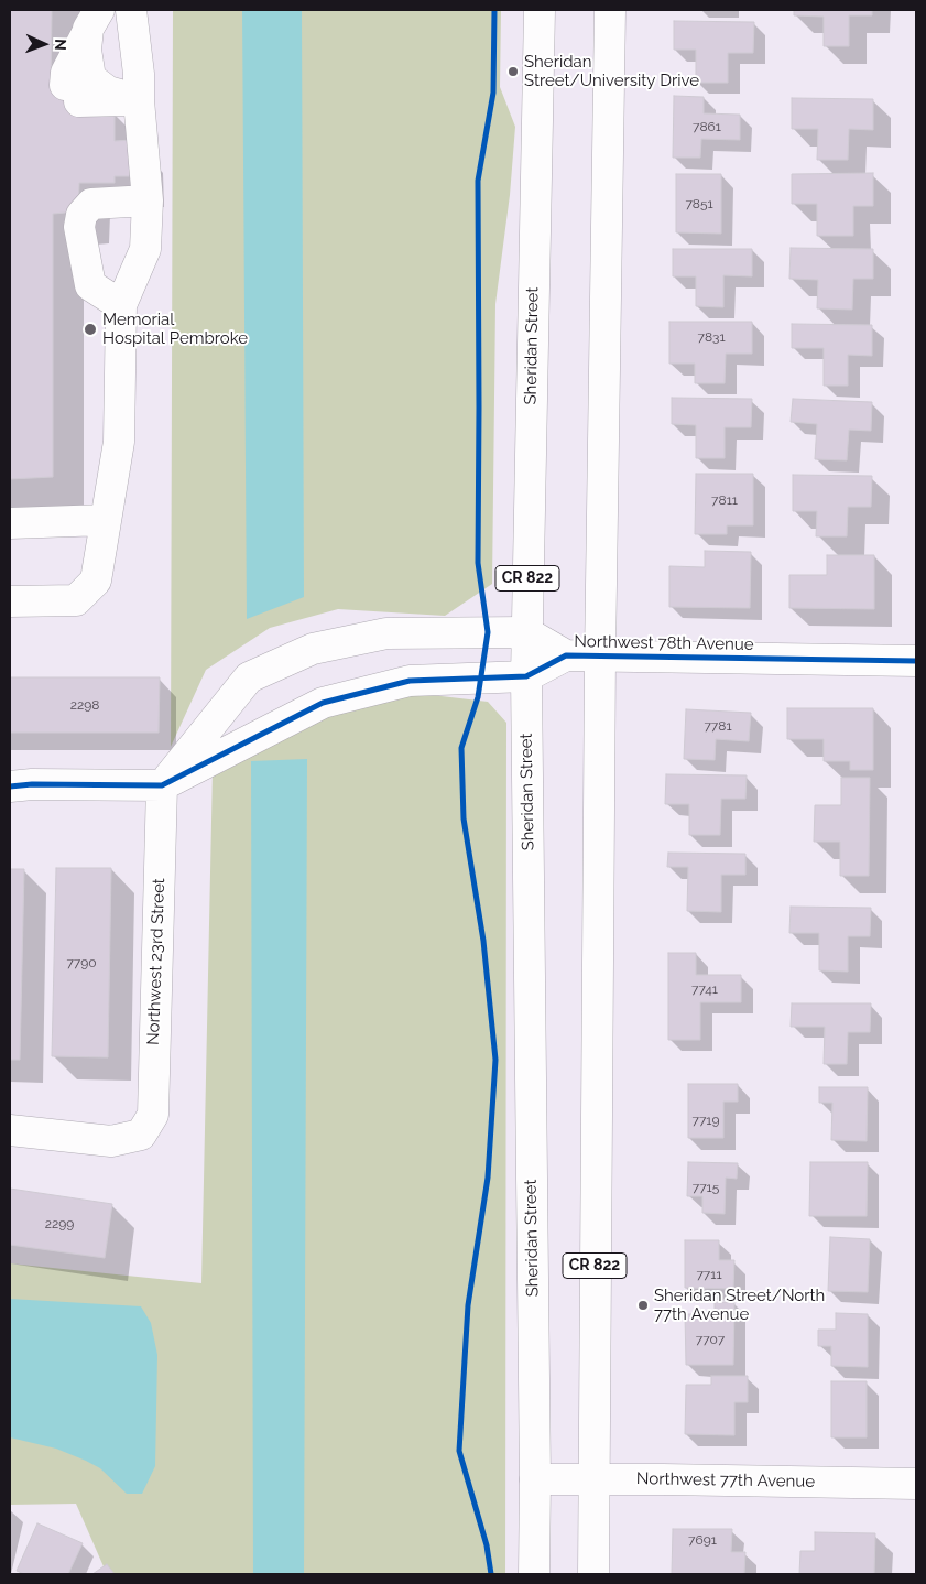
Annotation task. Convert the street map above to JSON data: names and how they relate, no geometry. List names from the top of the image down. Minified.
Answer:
{"streets":{"main road":["Sheridan Street","CR 822","Northwest 78th Avenue","Northwest 23rd Street","Northwest 77th Avenue"]},"crossings":[["Sheridan Street","Northwest 78th Avenue"],["Sheridan Street","Northwest 77th Avenue"],["CR 822","Northwest 78th Avenue"],["CR 822","Northwest 77th Avenue"],["Northwest 78th Avenue","Northwest 23rd Street"]],"places":["Sheridan Street/University Drive","Memorial Hospital Pembroke","Sheridan Street/North 77th Avenue"],"house_numbers":["7861","7851","7831","7811","2298","7781","7790","7741","7719","7715","2299","7711","7707","7691"],"north":"right"}
